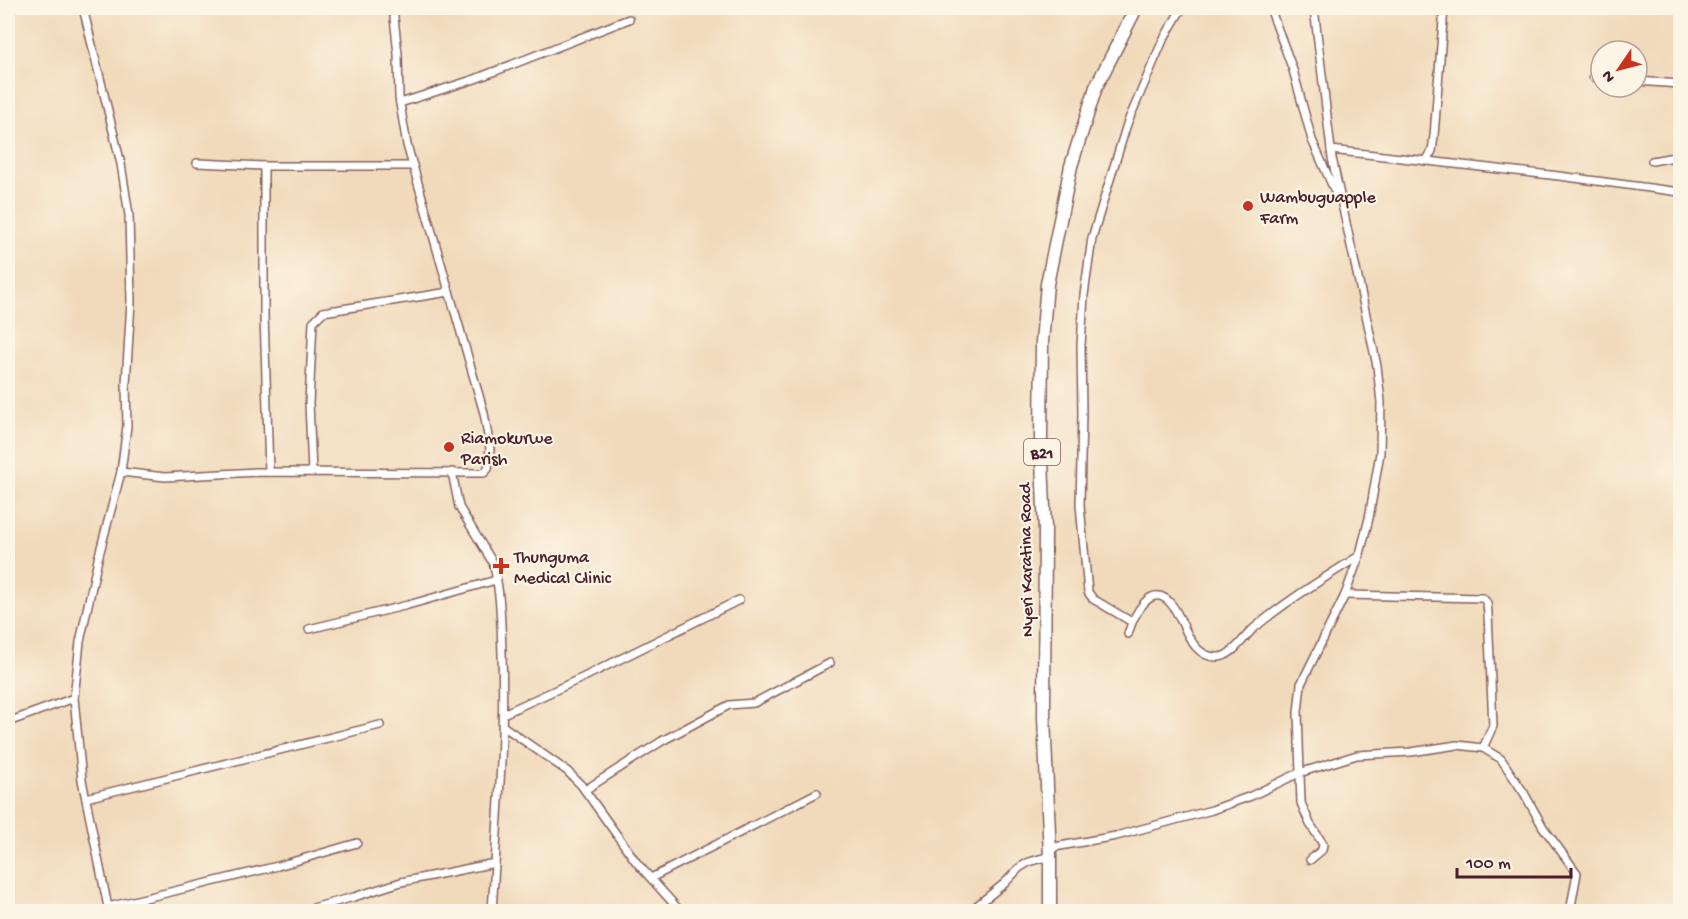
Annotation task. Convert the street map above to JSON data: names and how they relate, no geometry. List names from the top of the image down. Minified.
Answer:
{"streets":{"highway":["B21","Nyeri Karatina Road"]},"places":{"other":["Wambuguapple Farm","Riamokurwe Parish"],"health":["Thunguma Medical Clinic"]},"scale_bar":"100 m","north":"bottom left"}
